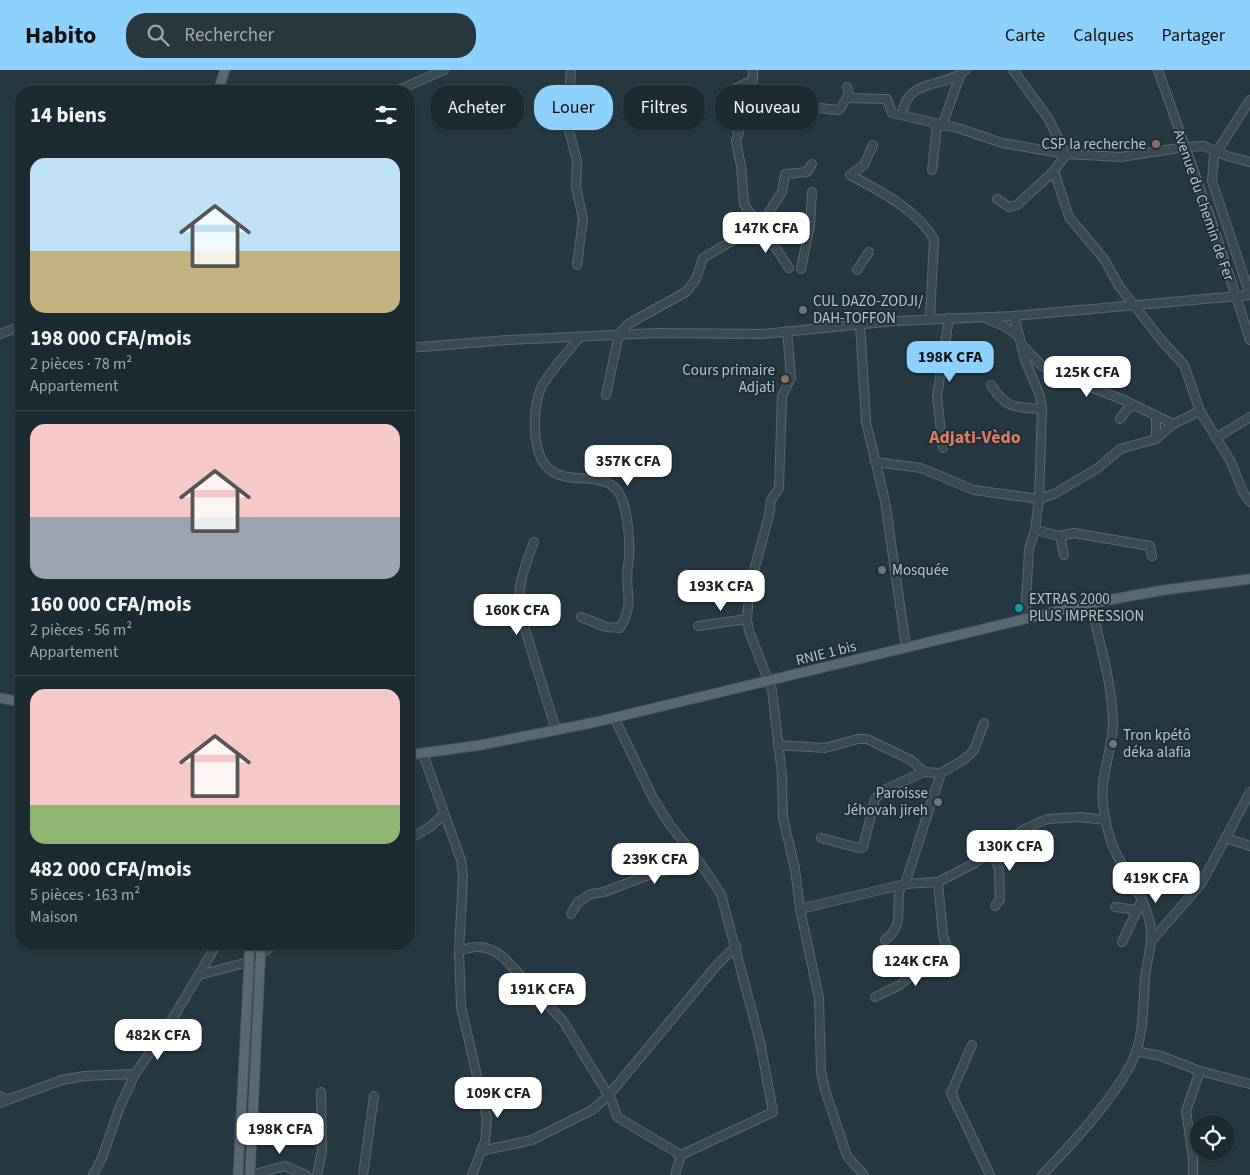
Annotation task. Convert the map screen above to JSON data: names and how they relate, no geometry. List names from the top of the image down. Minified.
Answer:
{"streets":{"main road":["RNIE 1 bis"],"street":["Avenue du Chemin de Fer"]},"districts":["Adjati-Vèdo"],"places":["CSP la recherche","CUL DAZO-ZODJI/ DAH-TOFFON","Cours primaire Adjati","Mosquée","EXTRAS 2000 PLUS IMPRESSION","Tron kpétô déka alafia","Paroisse Jéhovah jireh"],"page":{"header":"Habito","search":"Rechercher","nav":["Carte","Calques","Partager"],"chip":["Acheter","Louer","Filtres","Nouveau"],"heading":"14 biens","list":[{"name":"198 000 CFA/mois","note":"2 pièces · 78 m² · Appartement"},{"name":"160 000 CFA/mois","note":"2 pièces · 56 m² · Appartement"},{"name":"482 000 CFA/mois","note":"5 pièces · 163 m² · Maison"}],"price":["147K CFA","198K CFA","125K CFA","357K CFA","193K CFA","160K CFA","130K CFA","239K CFA","419K CFA","124K CFA","191K CFA","482K CFA","109K CFA","198K CFA"]}}
